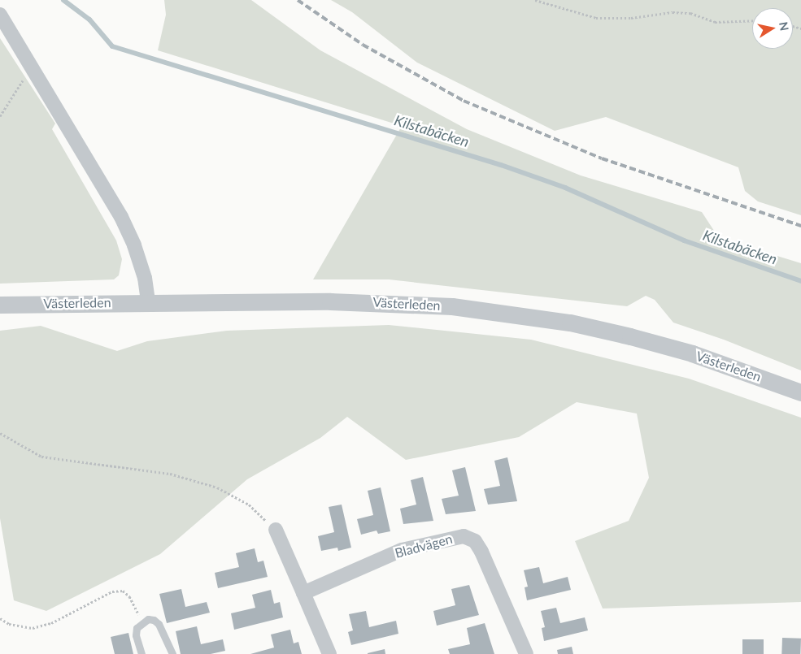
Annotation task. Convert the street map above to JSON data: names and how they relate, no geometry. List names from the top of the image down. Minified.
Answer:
{"streets":{"street":["Västerleden","Bladvägen"]},"water":["Kilstabäcken"],"north":"right"}
